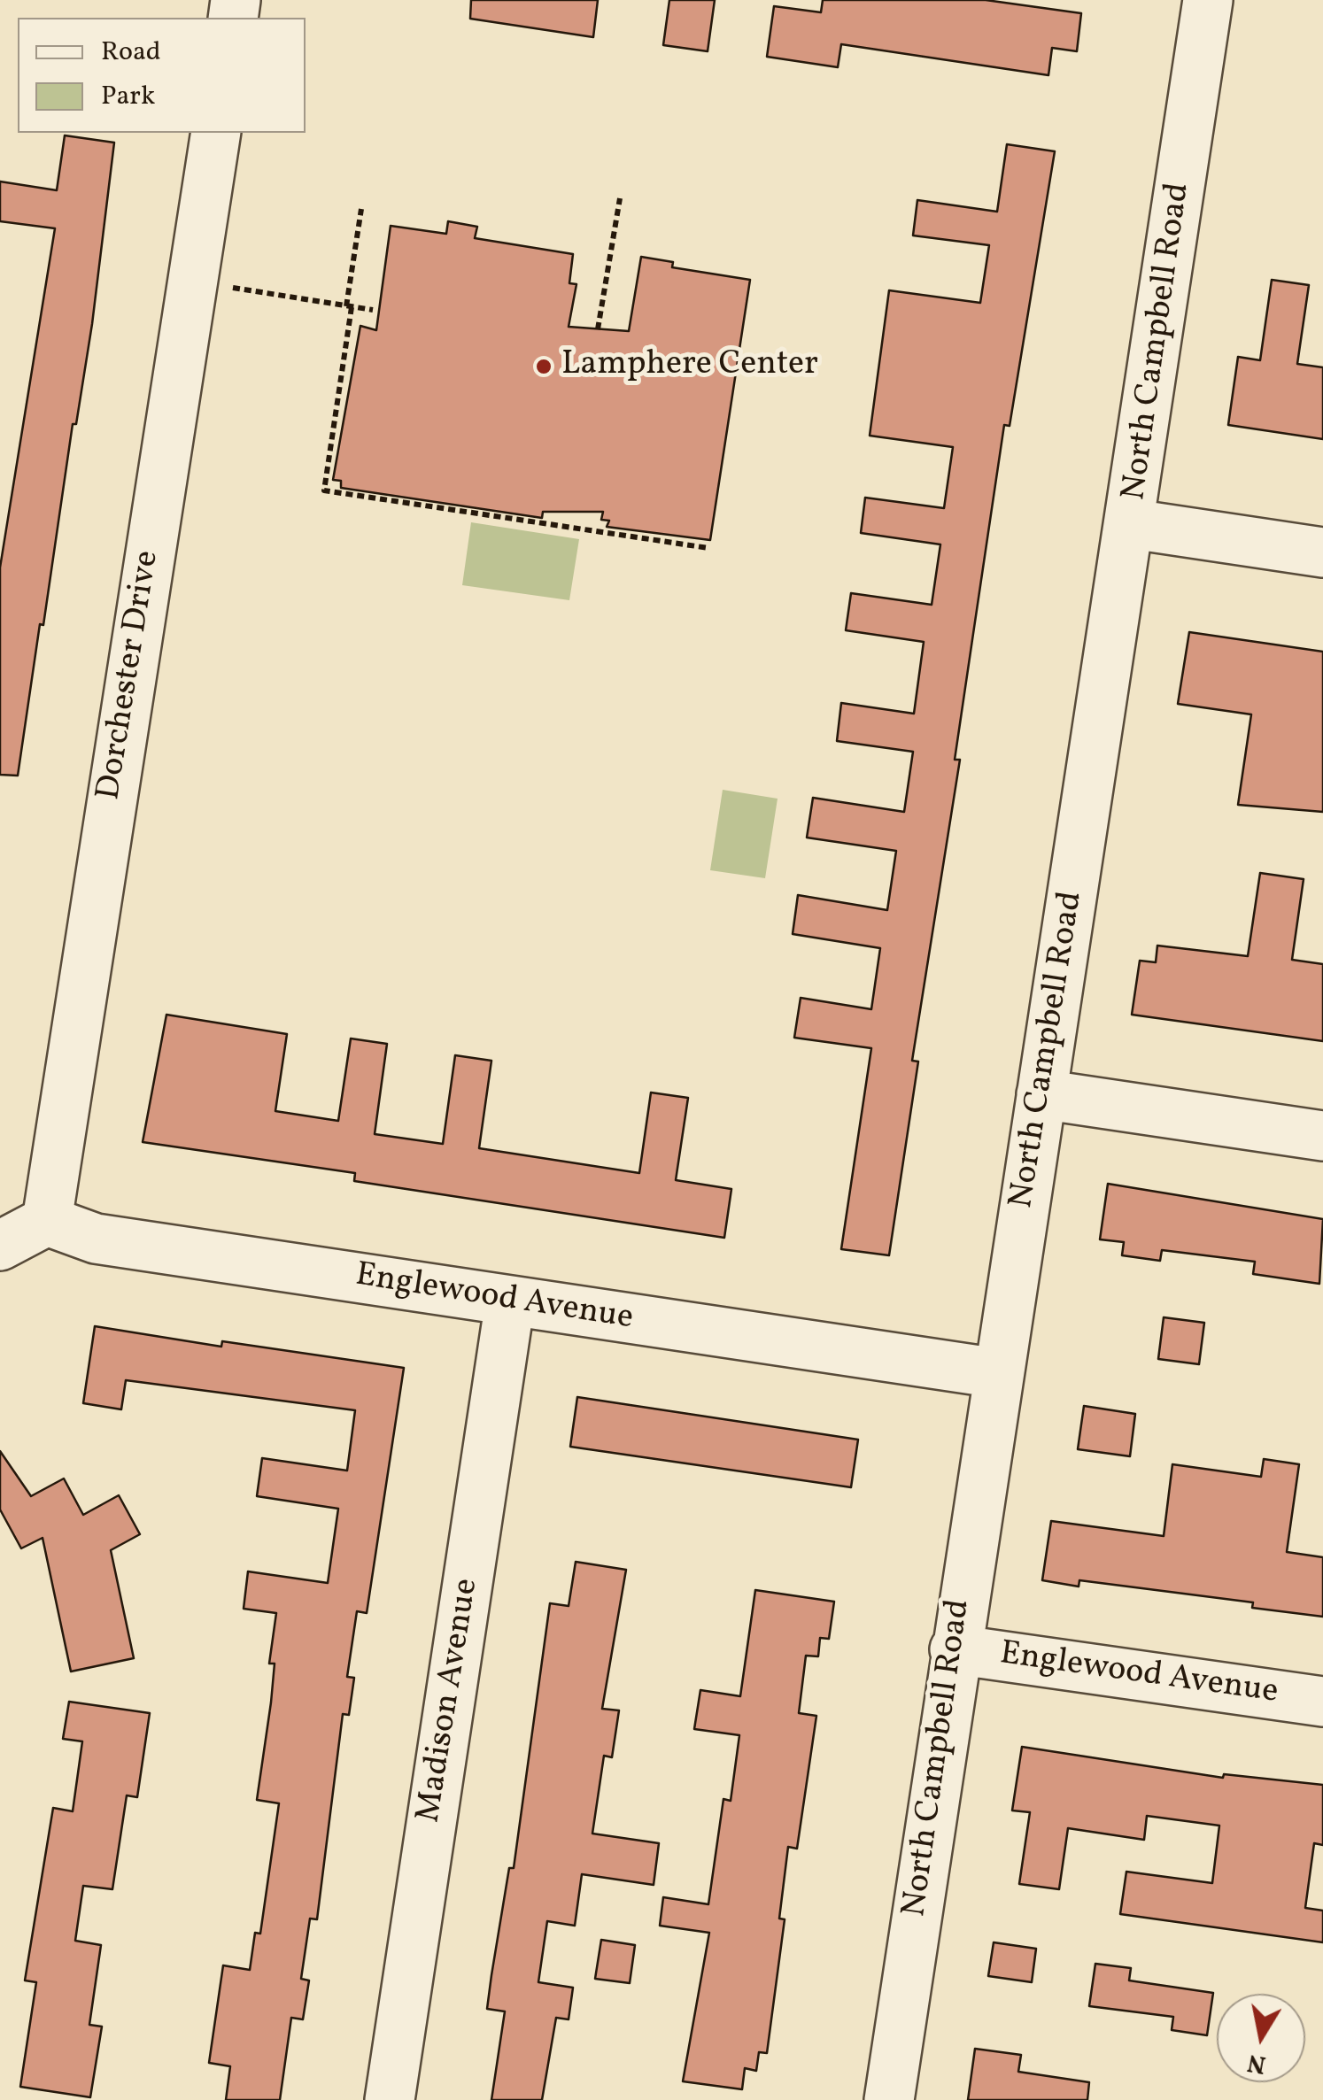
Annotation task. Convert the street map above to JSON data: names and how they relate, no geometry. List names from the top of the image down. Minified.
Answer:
{"streets":{"street":["North Campbell Road","Dorchester Drive","Englewood Avenue","Madison Avenue"]},"crossings":[["North Campbell Road","Englewood Avenue"],["Dorchester Drive","Englewood Avenue"],["Englewood Avenue","Madison Avenue"]],"places":["Lamphere Center"],"legend":["Road","Park"],"north":"bottom"}
